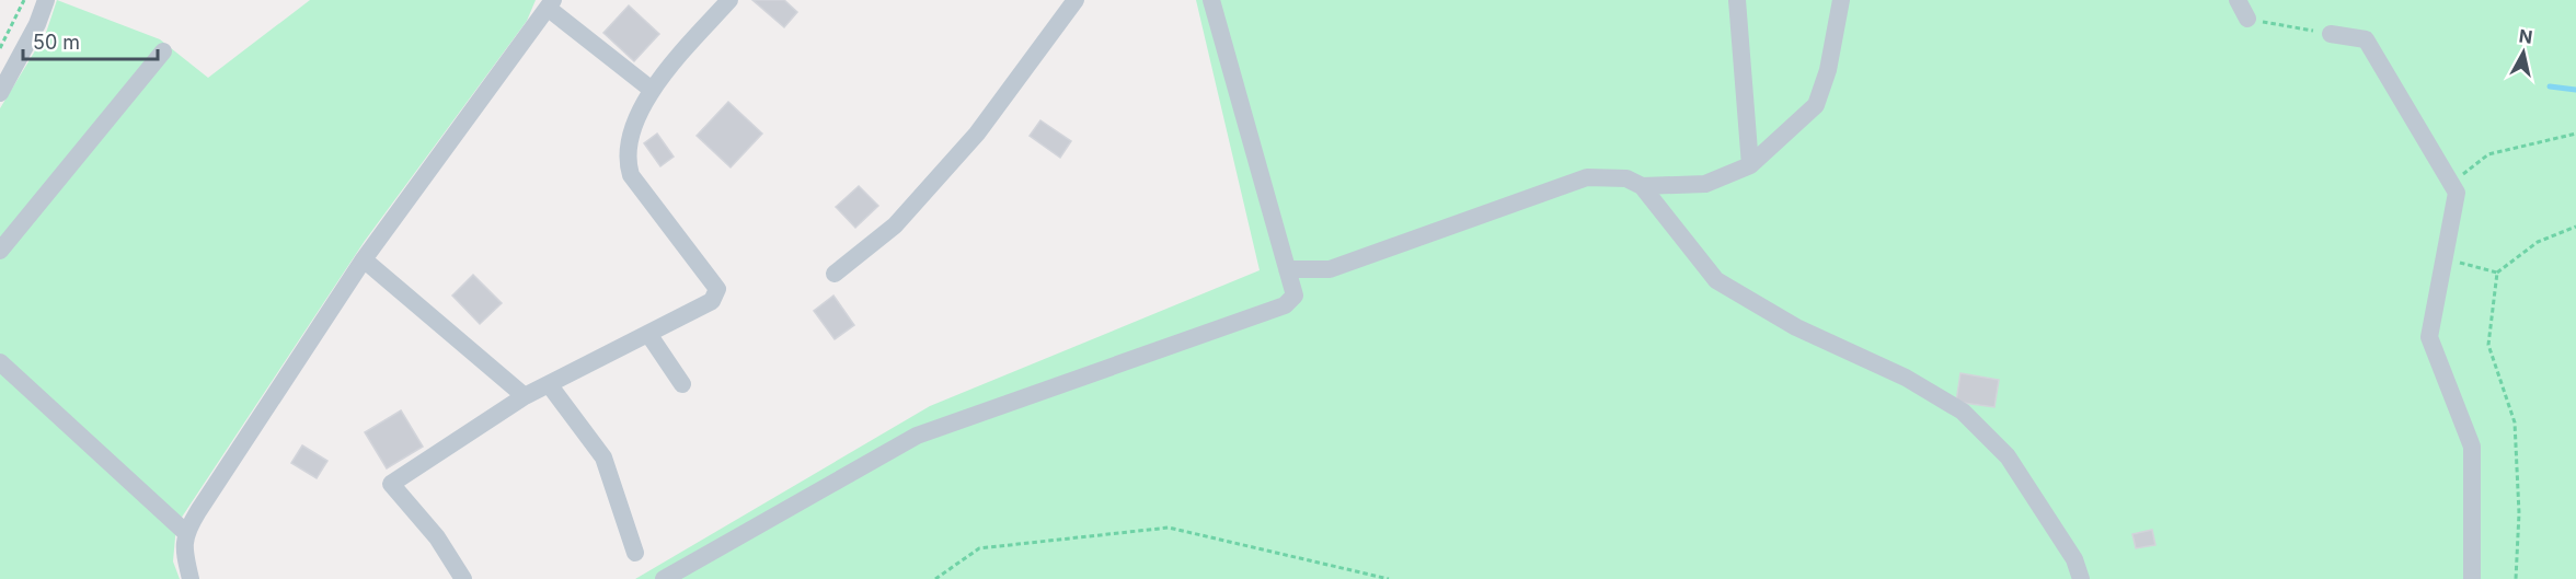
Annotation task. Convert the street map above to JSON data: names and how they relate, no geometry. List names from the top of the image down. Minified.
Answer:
{"scale_bar":"50 m","north":"top"}
